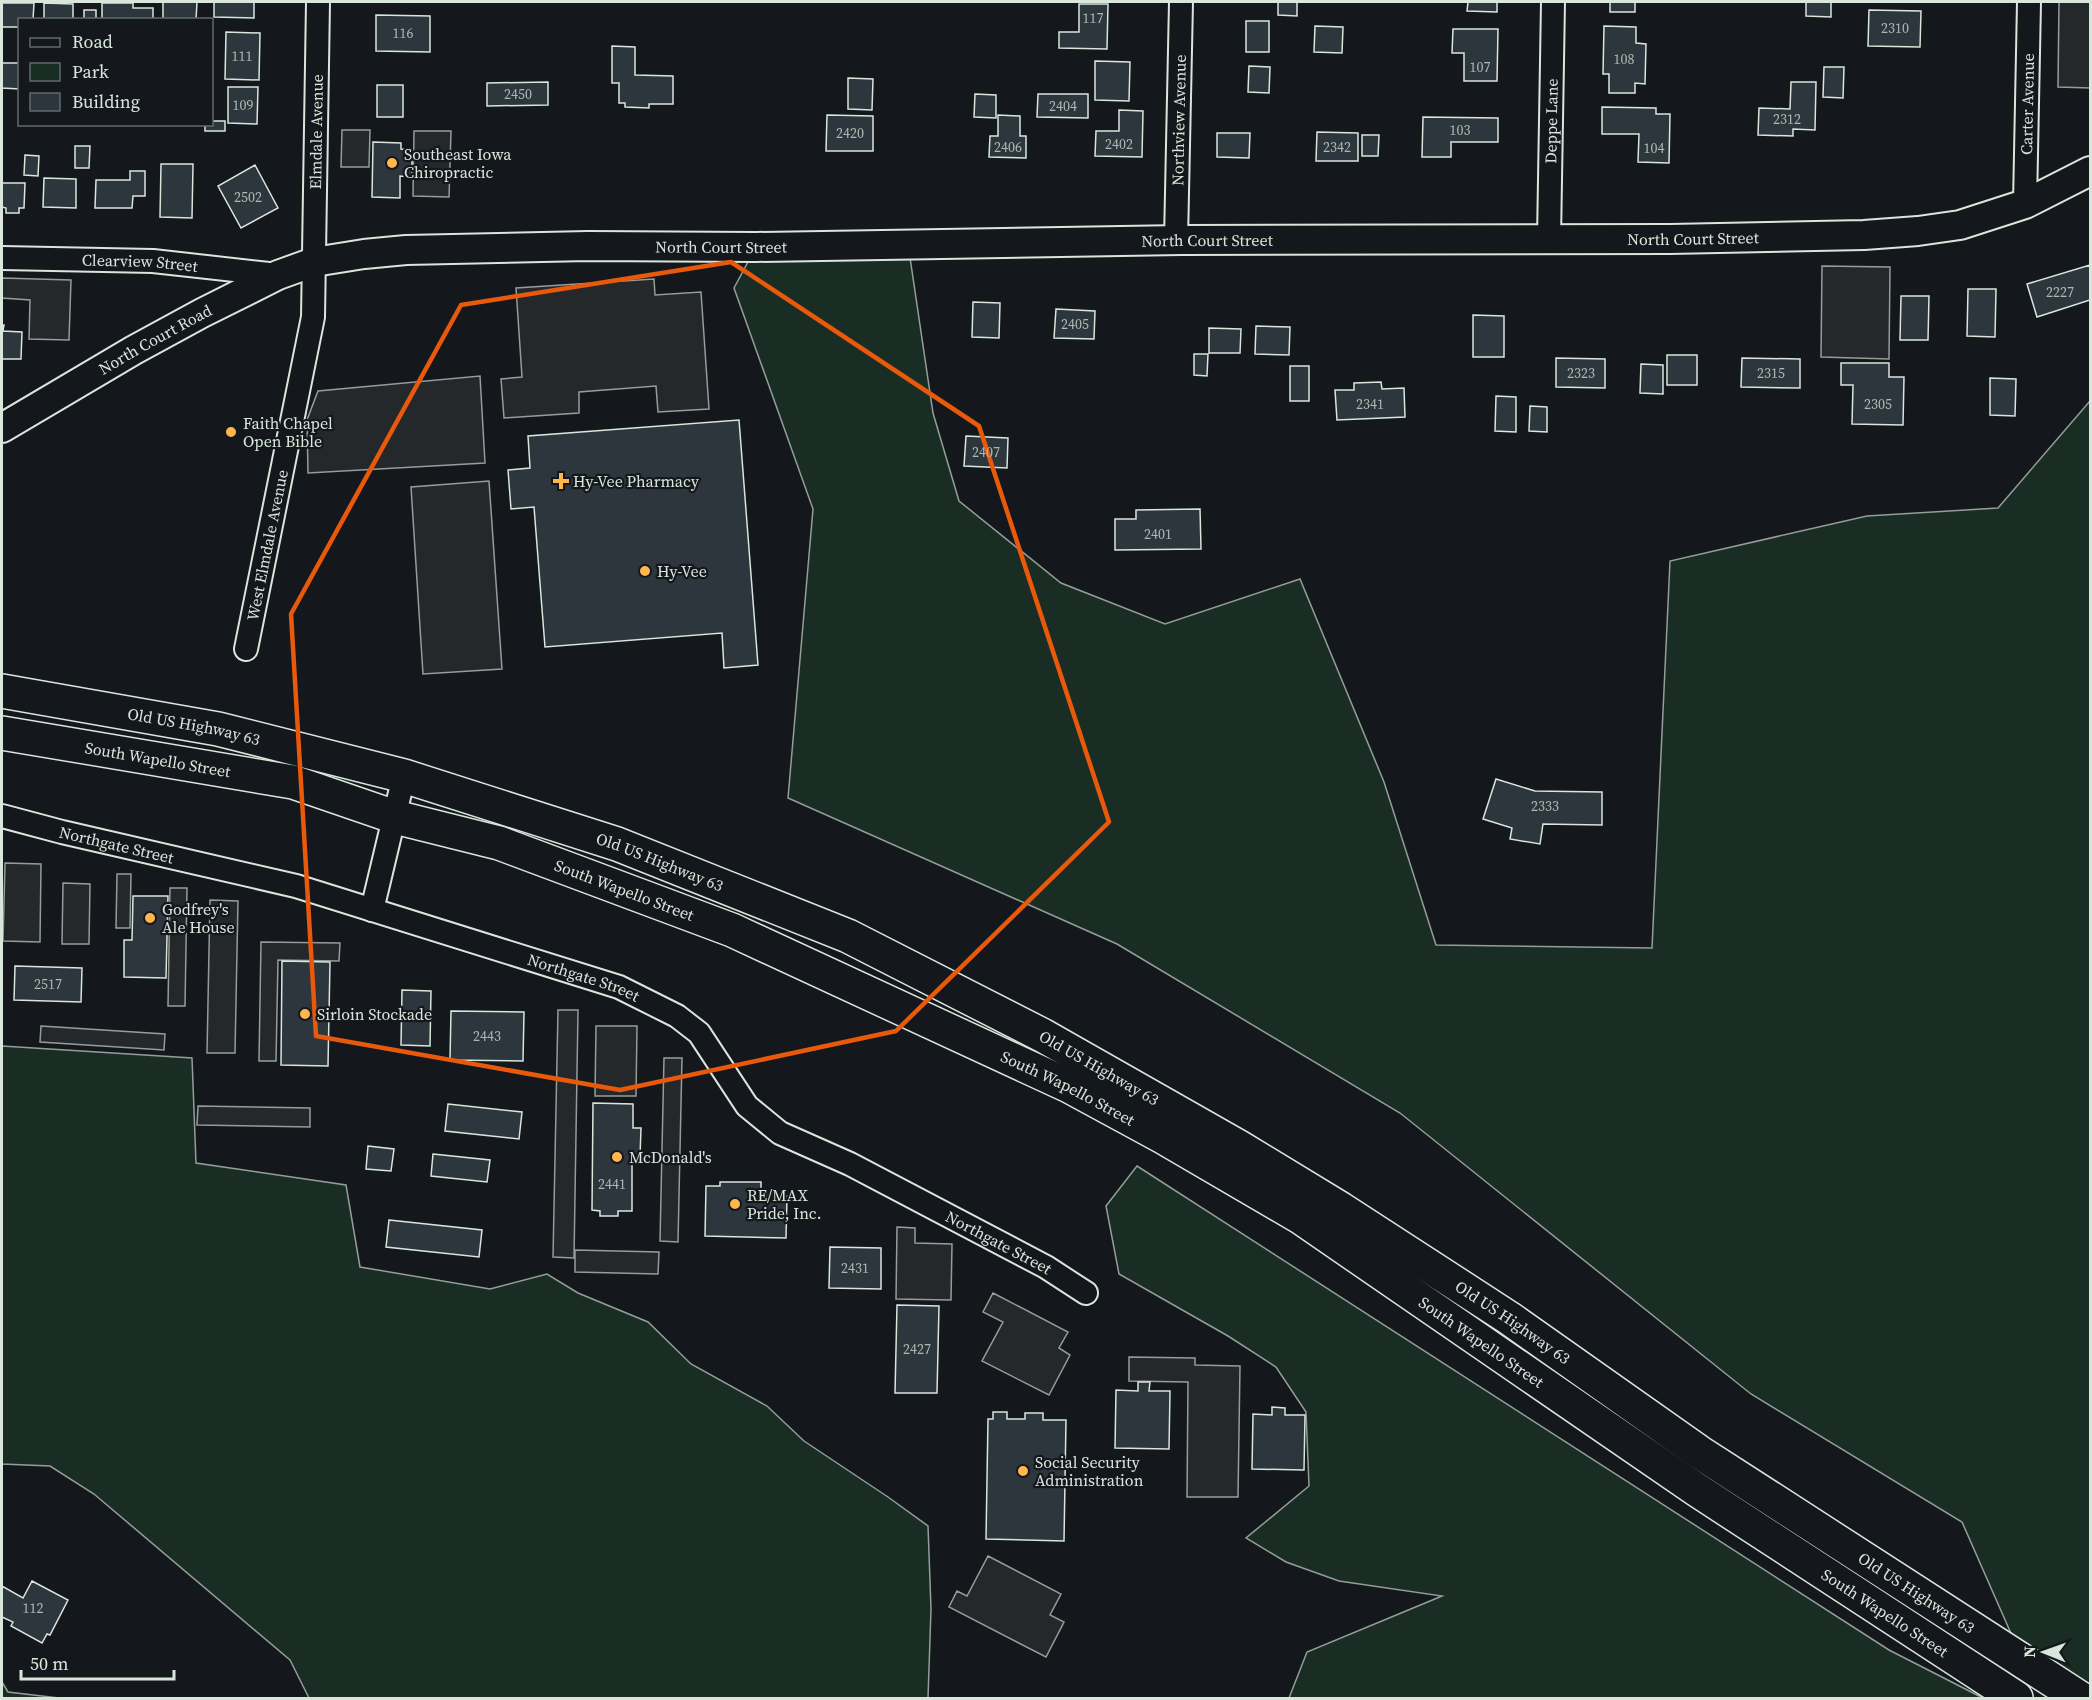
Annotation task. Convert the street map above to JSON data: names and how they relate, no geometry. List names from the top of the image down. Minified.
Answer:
{"streets":{"highway":["Old US Highway 63","South Wapello Street"],"main road":["North Court Street","North Court Road"],"street":["Carter Avenue","Deppe Lane","Northview Avenue","Elmdale Avenue","Clearview Street","West Elmdale Avenue","Northgate Street"]},"crossings":[["Carter Avenue","North Court Street"],["Deppe Lane","North Court Street"],["Northview Avenue","North Court Street"],["Elmdale Avenue","North Court Street"],["Elmdale Avenue","North Court Road"],["Elmdale Avenue","West Elmdale Avenue"],["North Court Street","North Court Road"],["North Court Street","West Elmdale Avenue"],["Clearview Street","North Court Road"],["North Court Road","West Elmdale Avenue"]],"places":{"other":["Southeast Iowa Chiropractic","Faith Chapel Open Bible","Hy-Vee","Godfrey's Ale House","Sirloin Stockade","McDonald's","RE/MAX Pride, Inc.","Social Security Administration"],"health":["Hy-Vee Pharmacy"]},"house_numbers":["117","2310","116","111","108","107","2450","109","2404","2312","103","2420","2402","2406","2342","104","2502","2227","2405","2323","2315","2341","2305","2407","2401","2333","2517","2443","2441","2431","2427","112"],"legend":["Road","Park","Building"],"scale_bar":"50 m","north":"left"}
